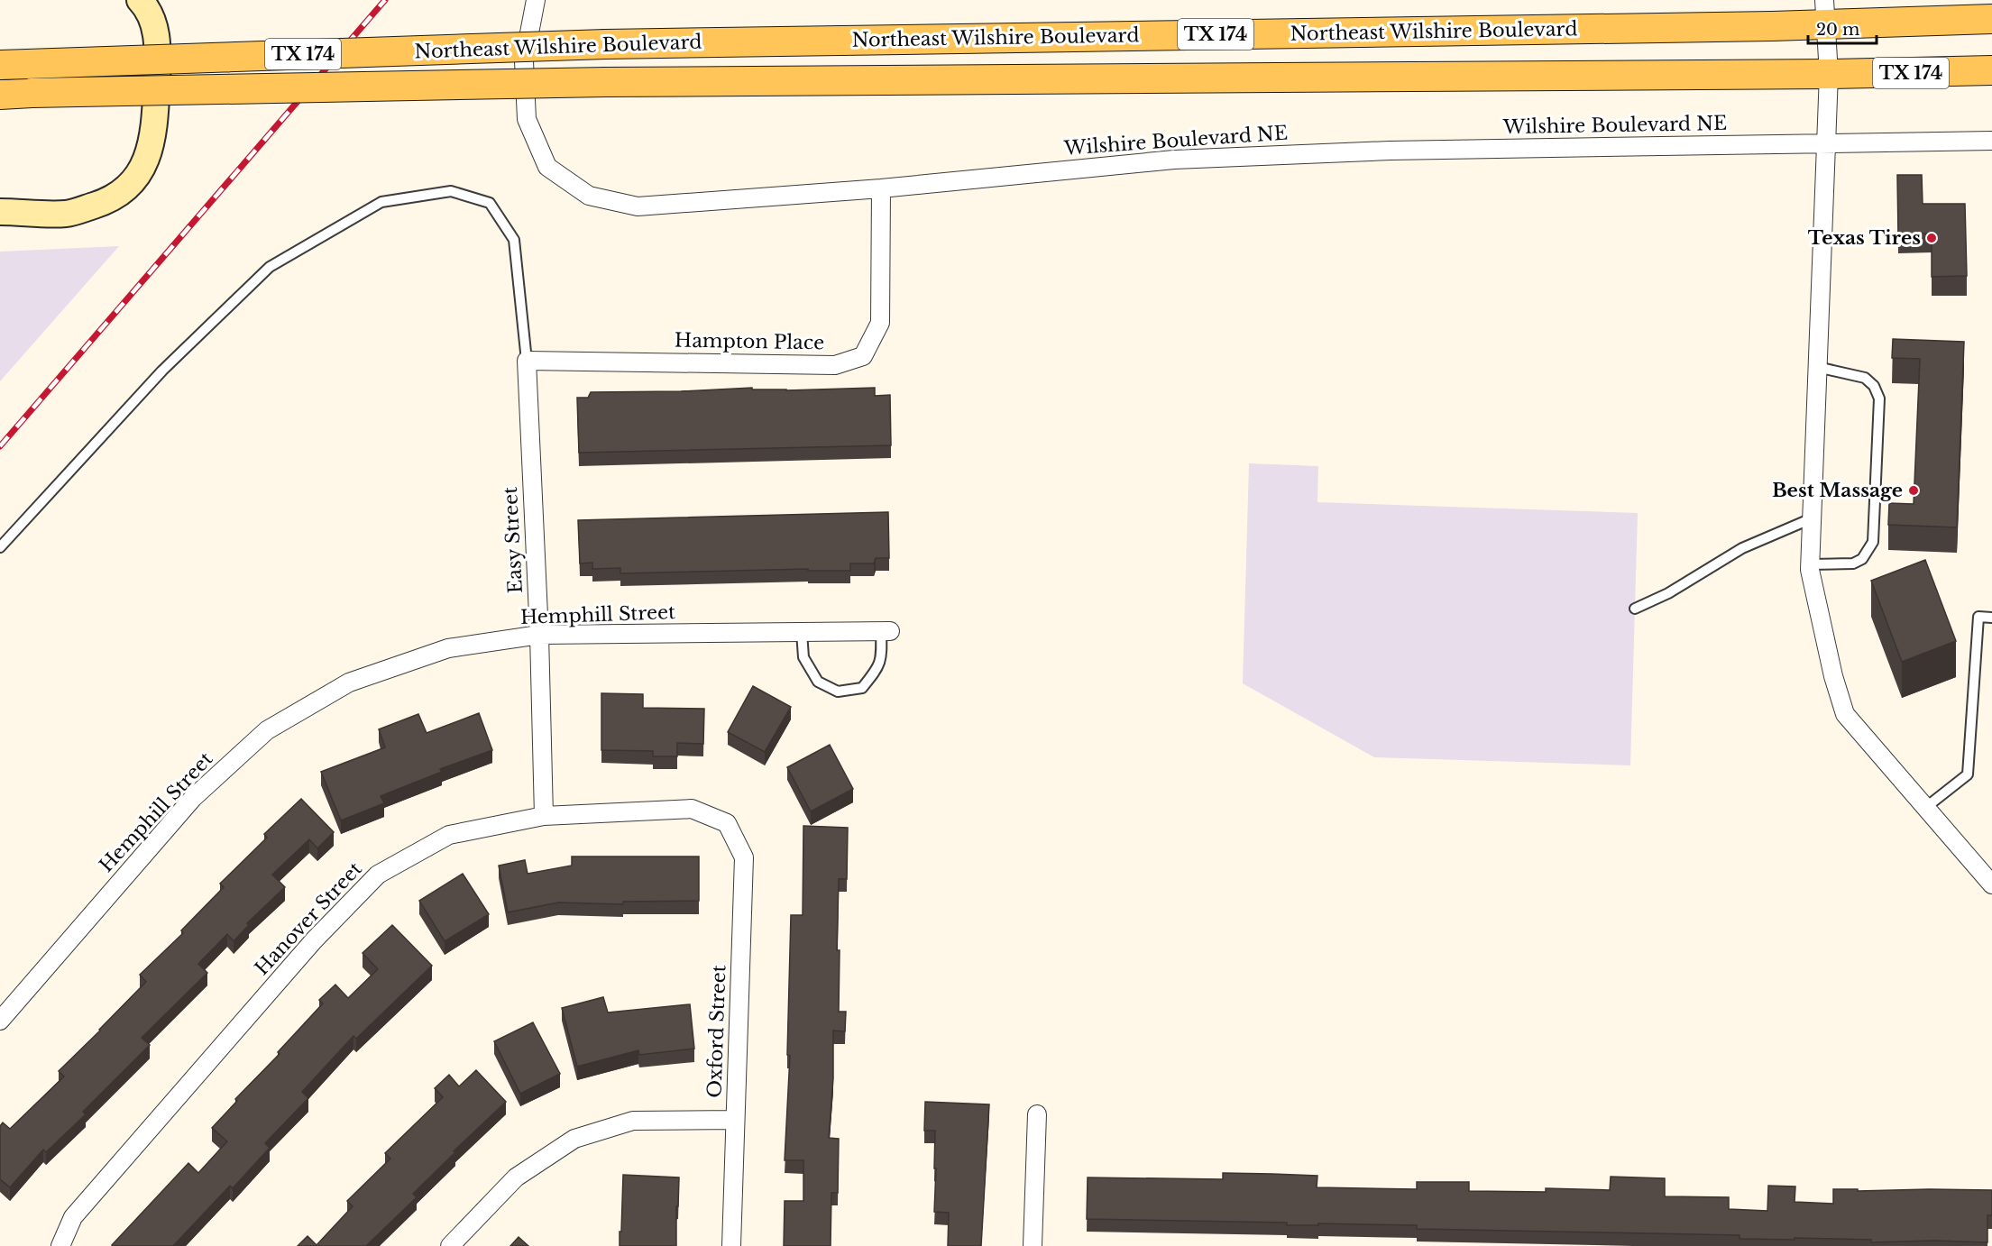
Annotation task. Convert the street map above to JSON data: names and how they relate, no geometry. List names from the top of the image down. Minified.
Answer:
{"streets":{"main road":["Northeast Wilshire Boulevard","TX 174"],"street":["Wilshire Boulevard NE","Hampton Place","Easy Street","Hemphill Street","Hanover Street","Oxford Street"]},"crossings":[["Wilshire Boulevard NE","Hampton Place"],["Hampton Place","Easy Street"],["Easy Street","Hemphill Street"],["Easy Street","Hanover Street"],["Hanover Street","Oxford Street"]],"places":["Texas Tires","Best Massage"],"scale_bar":"20 m"}
